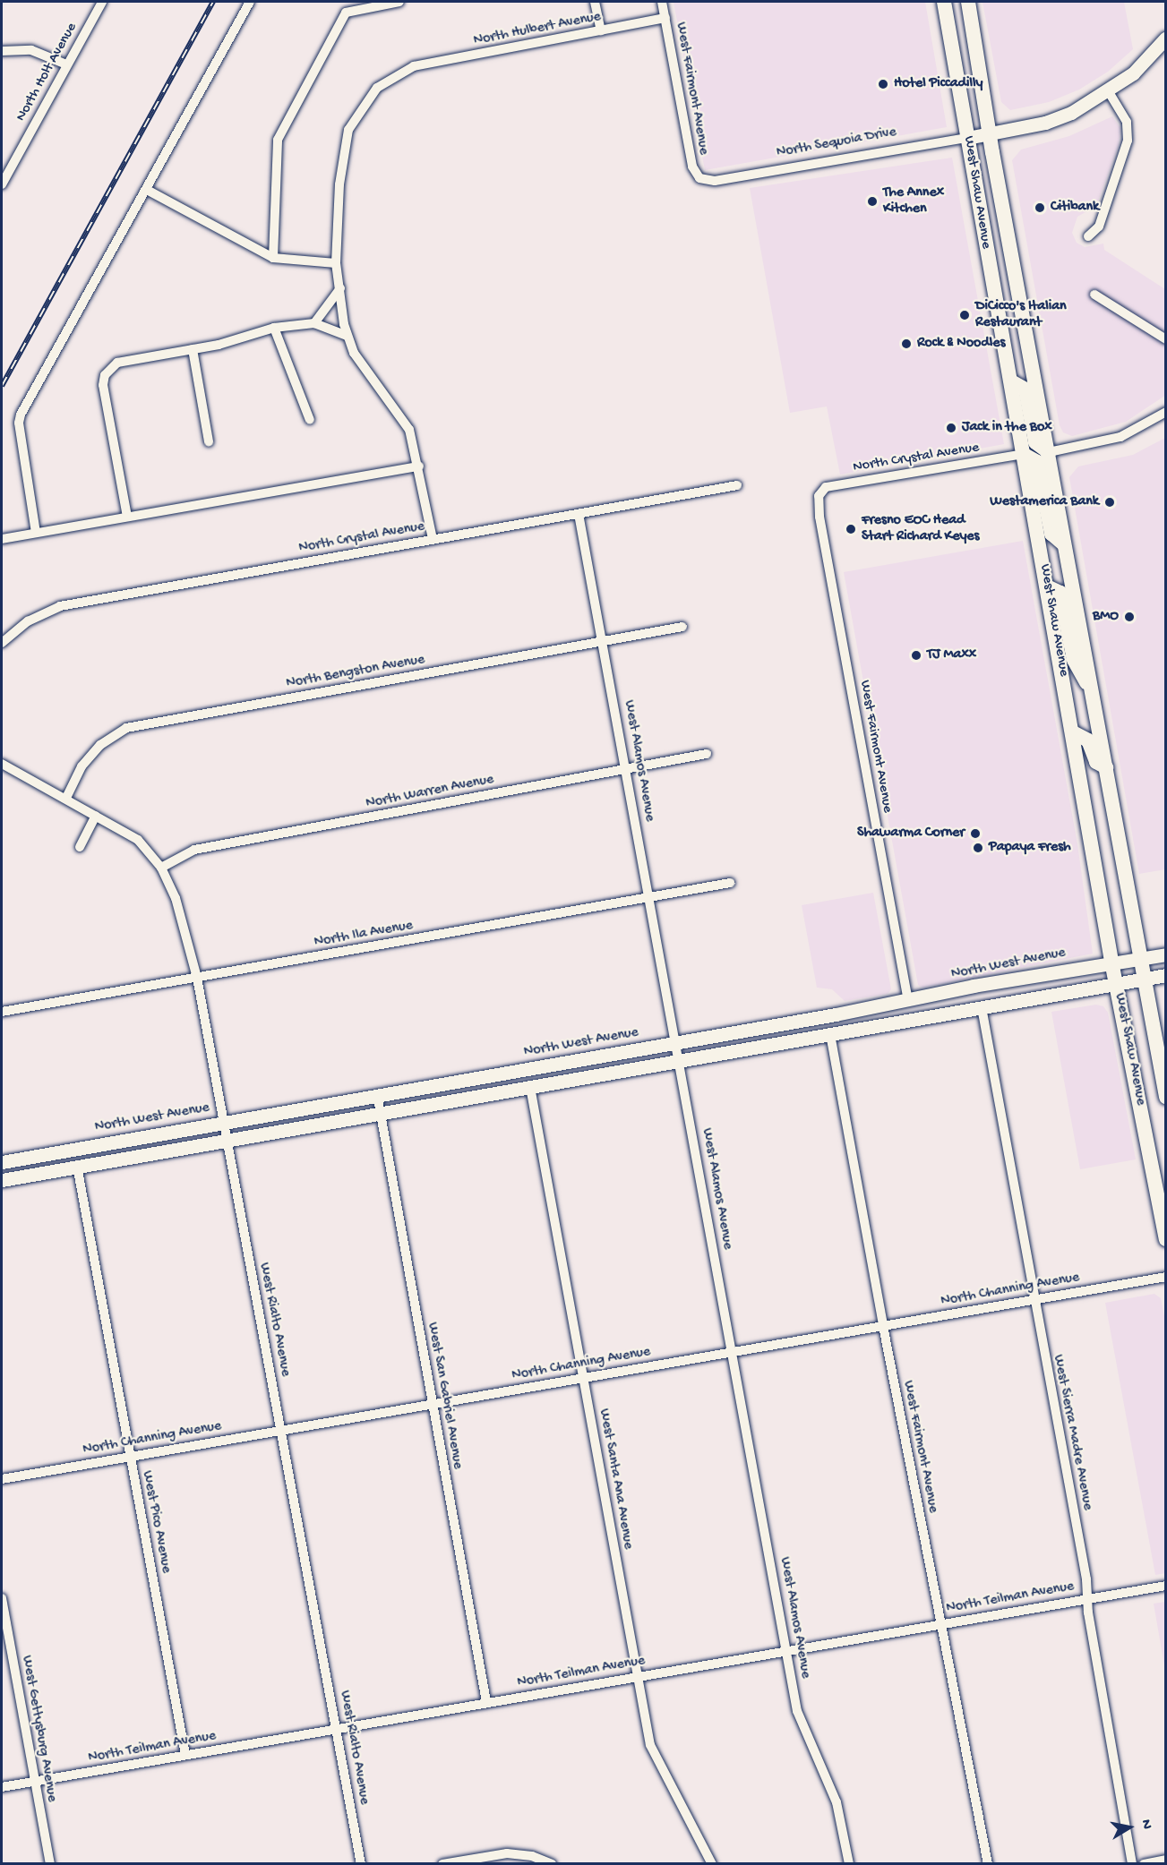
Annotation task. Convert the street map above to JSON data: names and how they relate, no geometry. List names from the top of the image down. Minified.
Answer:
{"streets":{"main road":["West Shaw Avenue","North West Avenue"],"street":["North Hulbert Avenue","North Holt Avenue","West Fairmont Avenue","North Sequoia Drive","North Crystal Avenue","North Bengston Avenue","West Alamos Avenue","North Warren Avenue","North Ila Avenue","North Channing Avenue","West Rialto Avenue","West San Gabriel Avenue","West Sierra Madre Avenue","West Santa Ana Avenue","West Pico Avenue","North Teilman Avenue","West Gettysburg Avenue"]},"crossings":[["North Hulbert Avenue","West Fairmont Avenue"],["West Fairmont Avenue","North Sequoia Drive"],["West Fairmont Avenue","North Crystal Avenue"],["West Fairmont Avenue","North West Avenue"],["West Fairmont Avenue","North Channing Avenue"],["West Fairmont Avenue","North Teilman Avenue"],["North Sequoia Drive","West Shaw Avenue"],["West Shaw Avenue","North Crystal Avenue"],["West Shaw Avenue","North West Avenue"],["North Crystal Avenue","West Alamos Avenue"],["North Bengston Avenue","West Alamos Avenue"],["North Bengston Avenue","West Rialto Avenue"],["West Alamos Avenue","North Warren Avenue"],["West Alamos Avenue","North Ila Avenue"],["West Alamos Avenue","North West Avenue"],["West Alamos Avenue","North Channing Avenue"],["West Alamos Avenue","North Teilman Avenue"],["North Warren Avenue","West Rialto Avenue"],["North Ila Avenue","West Rialto Avenue"],["North West Avenue","West Rialto Avenue"],["North West Avenue","West San Gabriel Avenue"],["North Channing Avenue","West Rialto Avenue"],["North Channing Avenue","West San Gabriel Avenue"],["North Channing Avenue","West Sierra Madre Avenue"],["North Channing Avenue","West Santa Ana Avenue"],["North Channing Avenue","West Pico Avenue"],["West Rialto Avenue","North Teilman Avenue"],["West San Gabriel Avenue","North Teilman Avenue"],["West Sierra Madre Avenue","North Teilman Avenue"],["West Santa Ana Avenue","North Teilman Avenue"],["West Pico Avenue","North Teilman Avenue"],["North Teilman Avenue","West Gettysburg Avenue"]],"places":["Hotel Piccadilly","The Annex Kitchen","Citibank","DiCicco's Italian Restaurant","Rock & Noodles","Jack in the Box","Westamerica Bank","Fresno EOC Head Start Richard Keyes","BMO","TJ Maxx","Shawarma Corner","Papaya Fresh"],"north":"right"}
